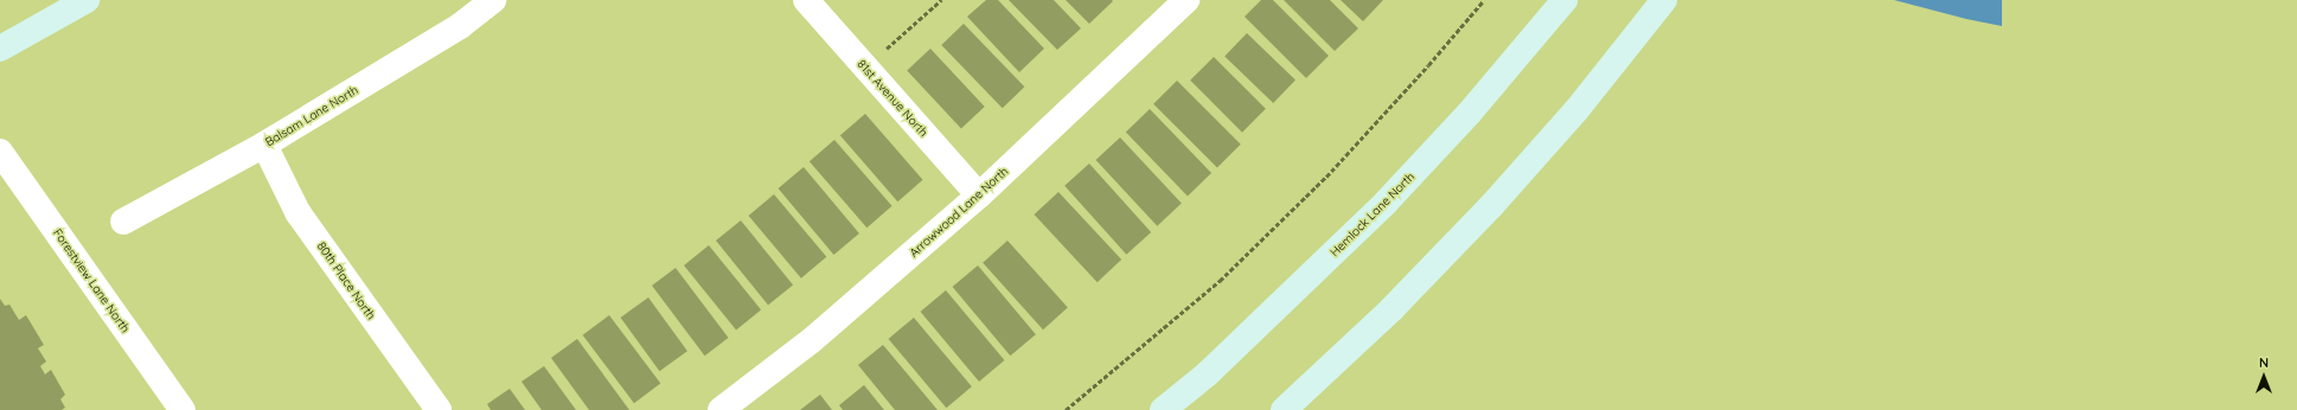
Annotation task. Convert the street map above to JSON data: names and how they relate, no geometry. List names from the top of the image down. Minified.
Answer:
{"streets":{"main road":["Hemlock Lane North"],"street":["81st Avenue North","Balsam Lane North","Arrowwood Lane North","Forestview Lane North","80th Place North"]},"crossings":[["81st Avenue North","Arrowwood Lane North"],["Balsam Lane North","80th Place North"]],"north":"top"}
